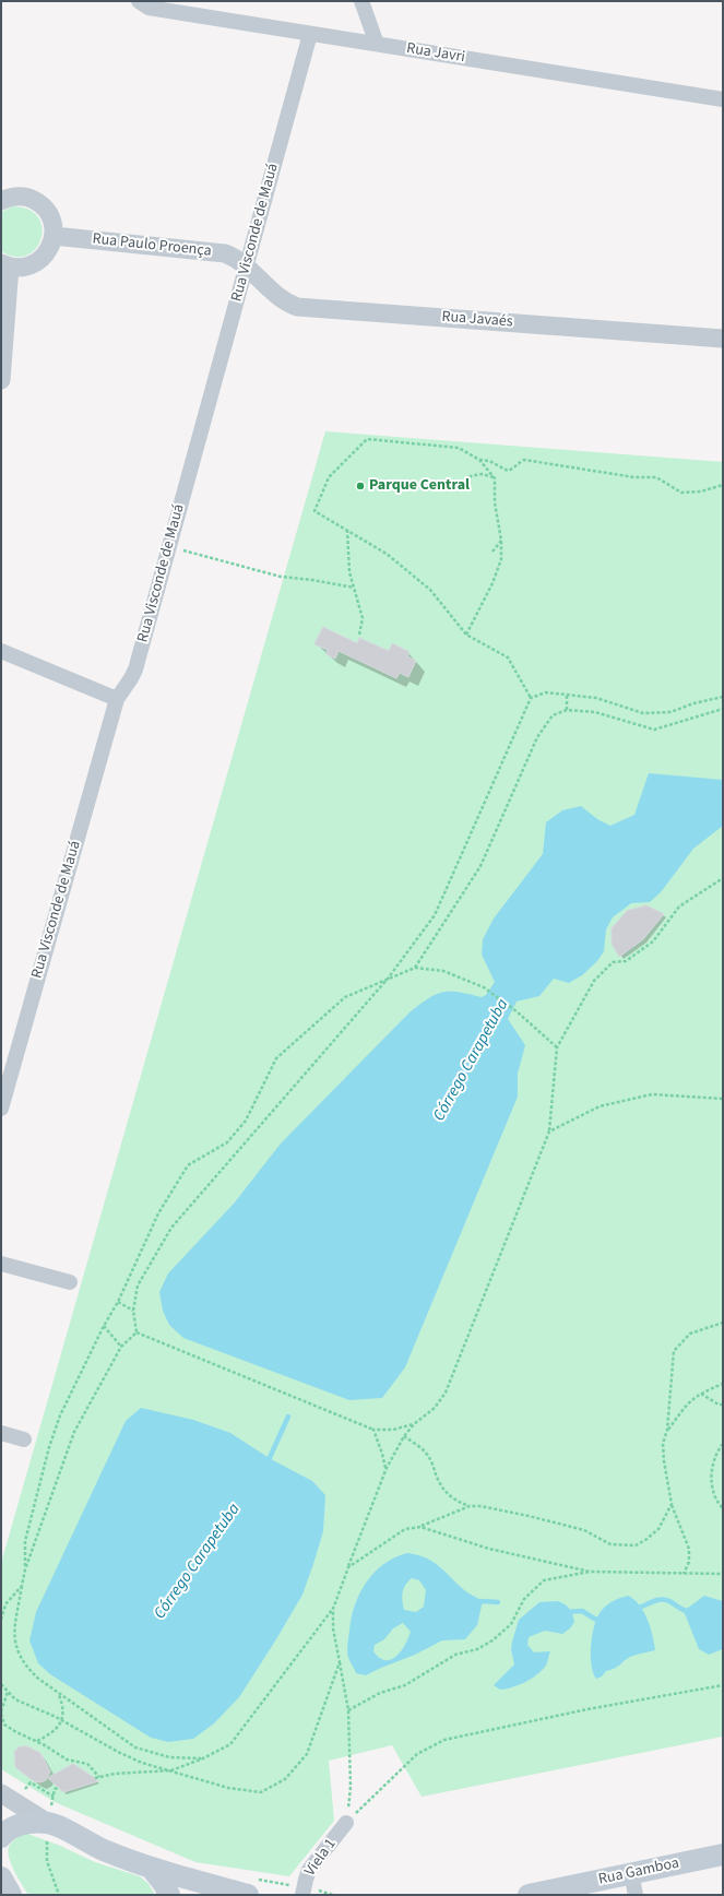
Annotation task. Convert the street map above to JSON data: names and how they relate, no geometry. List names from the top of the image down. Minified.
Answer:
{"streets":{"main road":["Rua Gamboa"],"street":["Rua Javri","Rua Visconde de Mauá","Rua Paulo Proença","Rua Javaés","Viela 1"]},"crossings":[["Rua Javri","Rua Visconde de Mauá"],["Rua Visconde de Mauá","Rua Paulo Proença"],["Rua Visconde de Mauá","Rua Javaés"],["Rua Paulo Proença","Rua Javaés"]],"water":["Córrego Carapetuba"],"places":["Parque Central"]}
